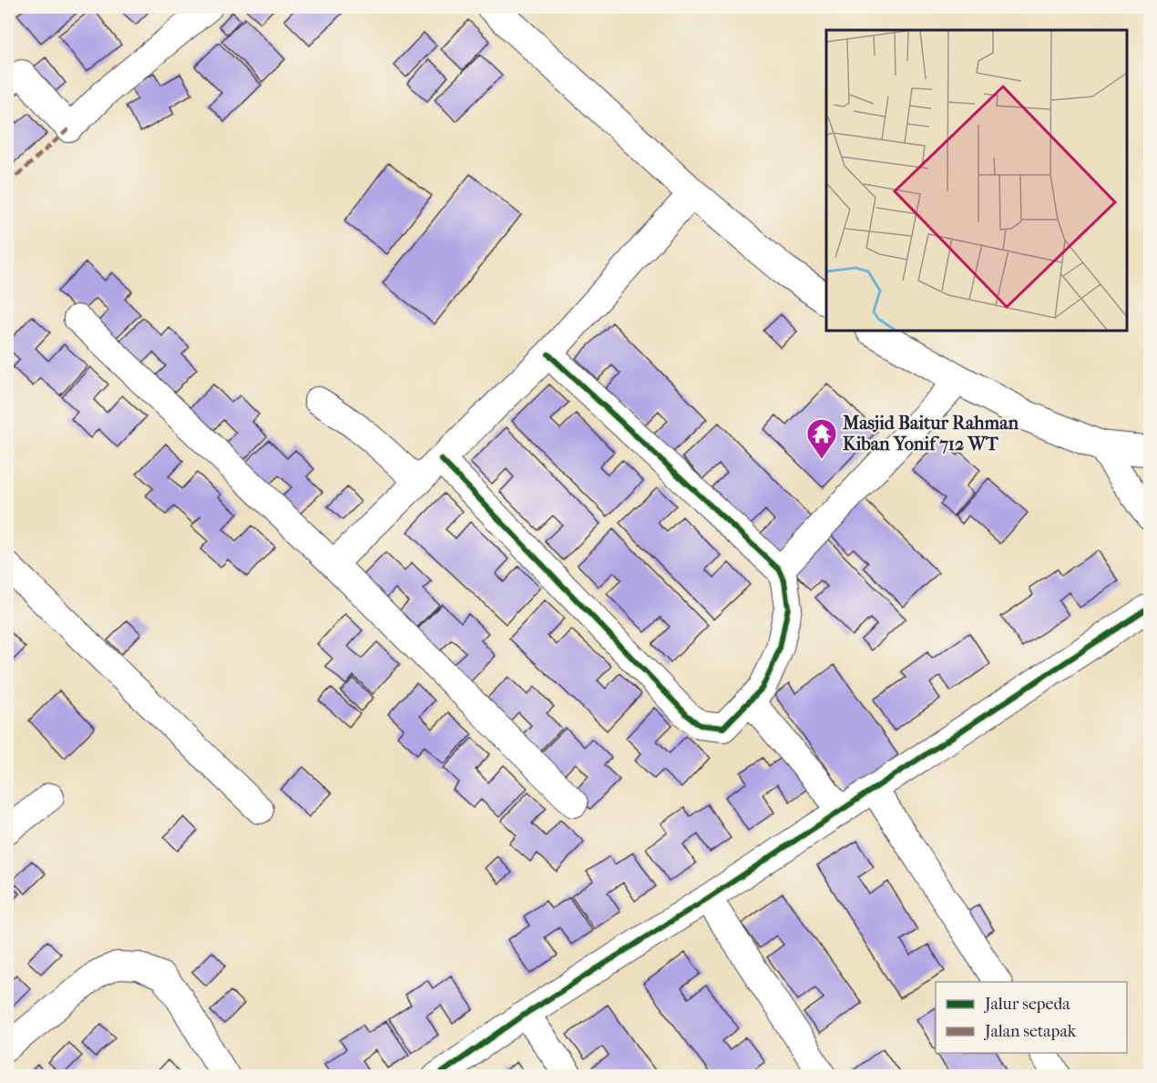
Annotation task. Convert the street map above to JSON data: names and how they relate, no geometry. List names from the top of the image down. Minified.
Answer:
{"places":{"temple":["Masjid Baitur Rahman Kiban Yonif 712 WT"]},"legend":["Jalur sepeda","Jalan setapak"]}
